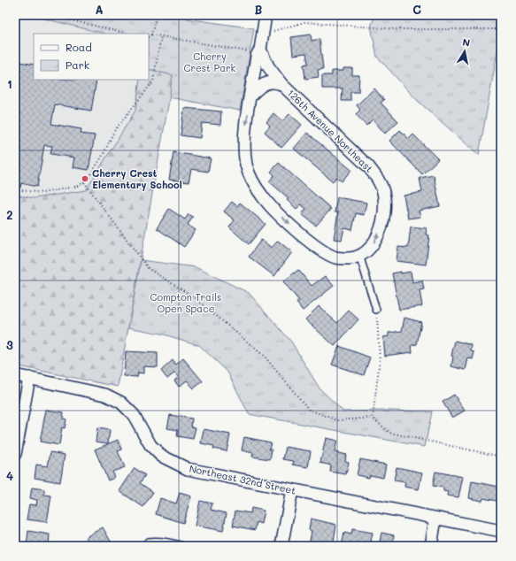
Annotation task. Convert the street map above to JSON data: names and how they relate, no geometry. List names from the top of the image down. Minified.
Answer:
{"streets":{"street":["126th Avenue Northeast","Northeast 32nd Street"]},"parks":["Cherry Crest Park","Compton Trails Open Space"],"places":["Cherry Crest Elementary School"],"legend":["Road","Park"],"north":"top","grid":{"columns":["A","B","C"],"rows":["1","2","3","4"]}}
